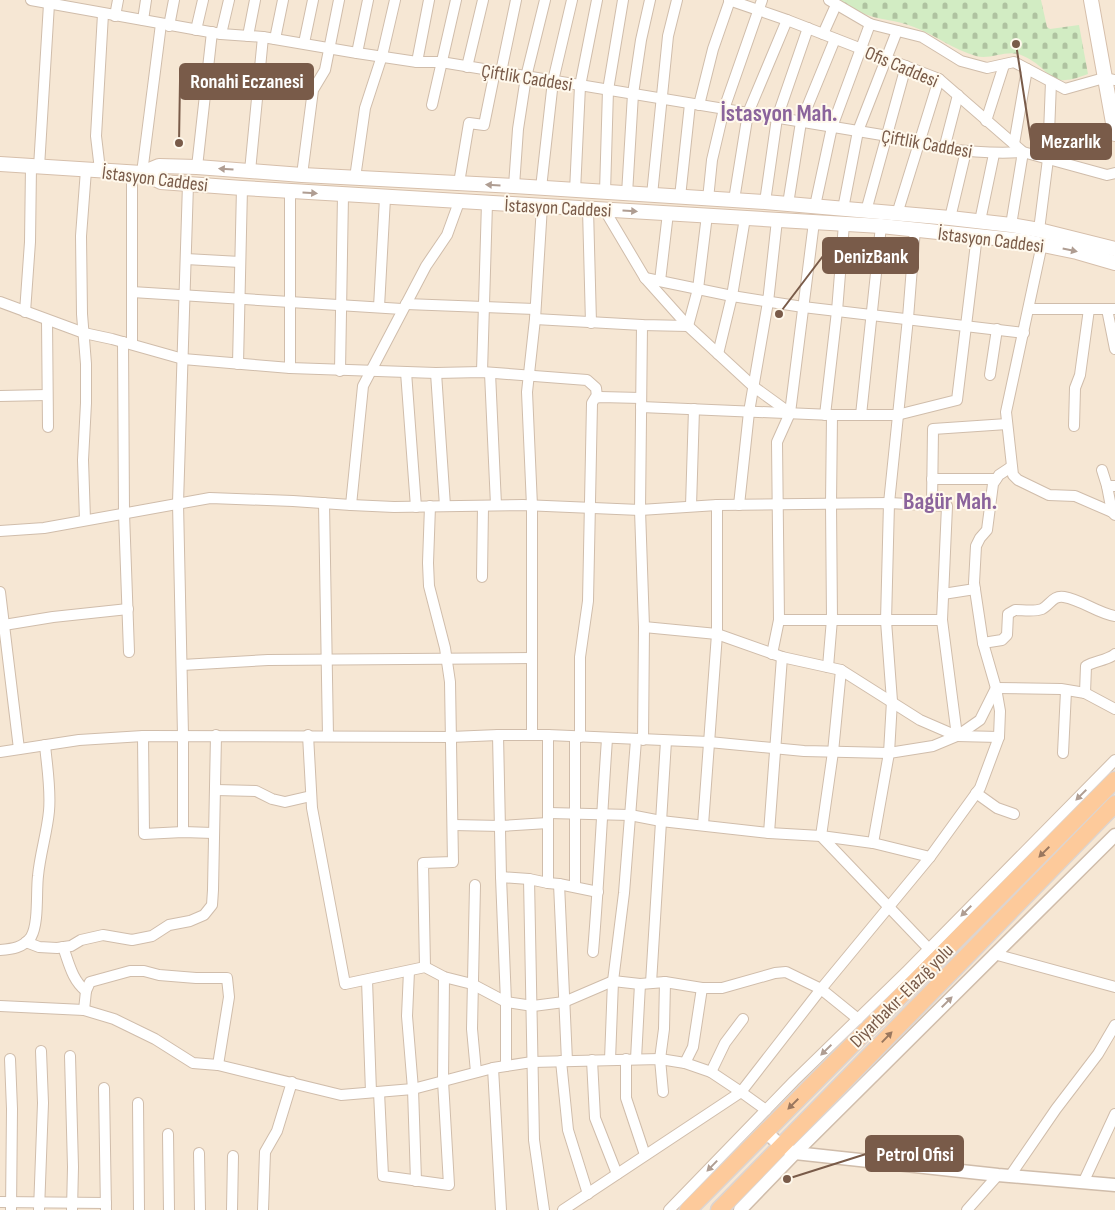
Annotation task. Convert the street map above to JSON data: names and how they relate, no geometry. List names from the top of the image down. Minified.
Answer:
{"streets":{"highway":["Diyarbakır-Elazığ yolu"],"main road":["İstasyon Caddesi"],"street":["Ofis Caddesi","Çiftlik Caddesi"]},"crossings":[["Ofis Caddesi","Çiftlik Caddesi"]],"districts":["İstasyon Mah.","Bagür Mah."],"places":["Mezarlık","Ronahi Eczanesi","DenizBank","Petrol Ofisi"]}
